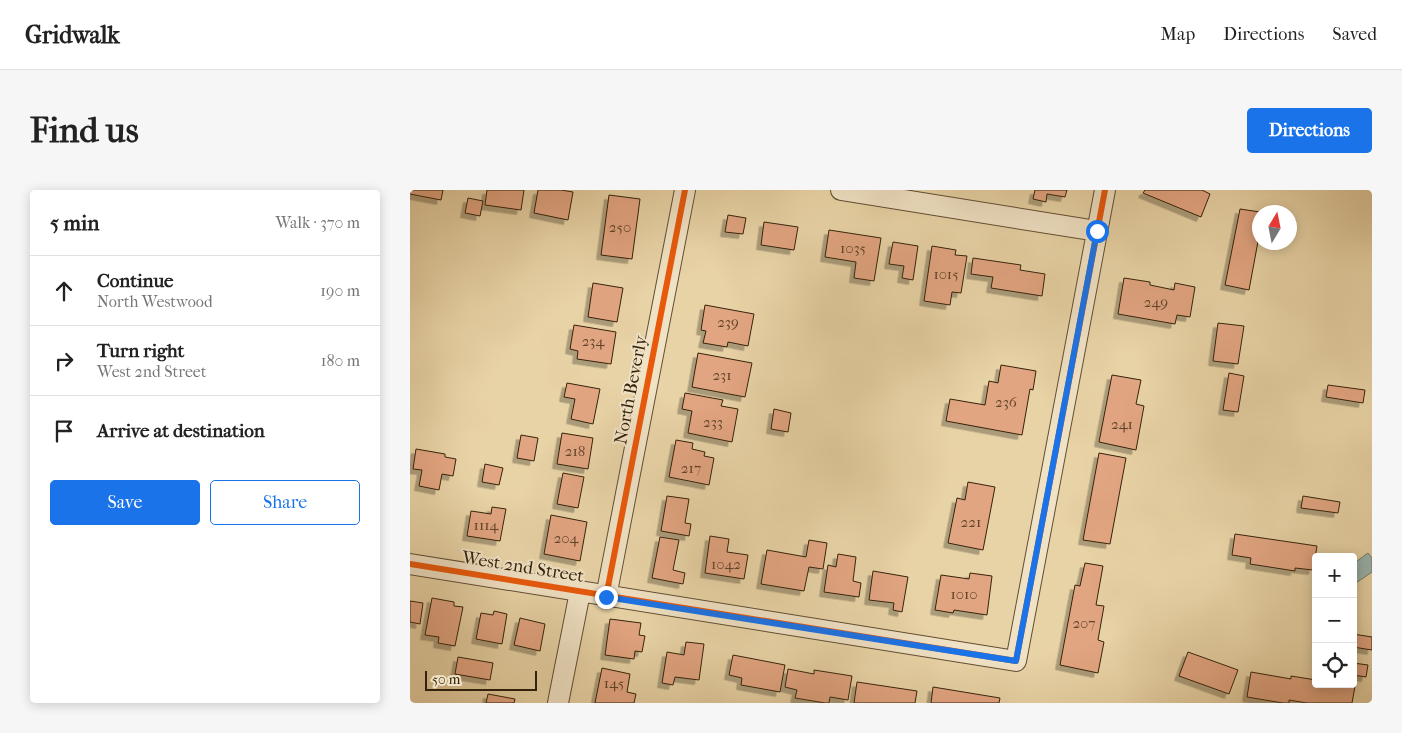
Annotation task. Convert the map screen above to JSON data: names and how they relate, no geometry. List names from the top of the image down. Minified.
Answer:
{"streets":{"street":["North Beverly","West 2nd Street"]},"crossings":[["North Beverly","West 2nd Street"]],"house_numbers":["250","1035","1015","249","239","234","231","236","233","241","218","217","221","1114","204","1042","1010","207","145"],"scale_bar":"50 m","north":"top","page":{"header":"Gridwalk","nav":["Map","Directions","Saved"],"buttons":["Directions",["Save","Share"]],"title":"Find us","heading":["5 min","Walk · 370 m"],"list":[["Continue","North Westwood","190 m"],["Turn right","West 2nd Street","180 m"],"Arrive at destination"],"map_buttons":["+","−"],"scale":"50 m"}}
